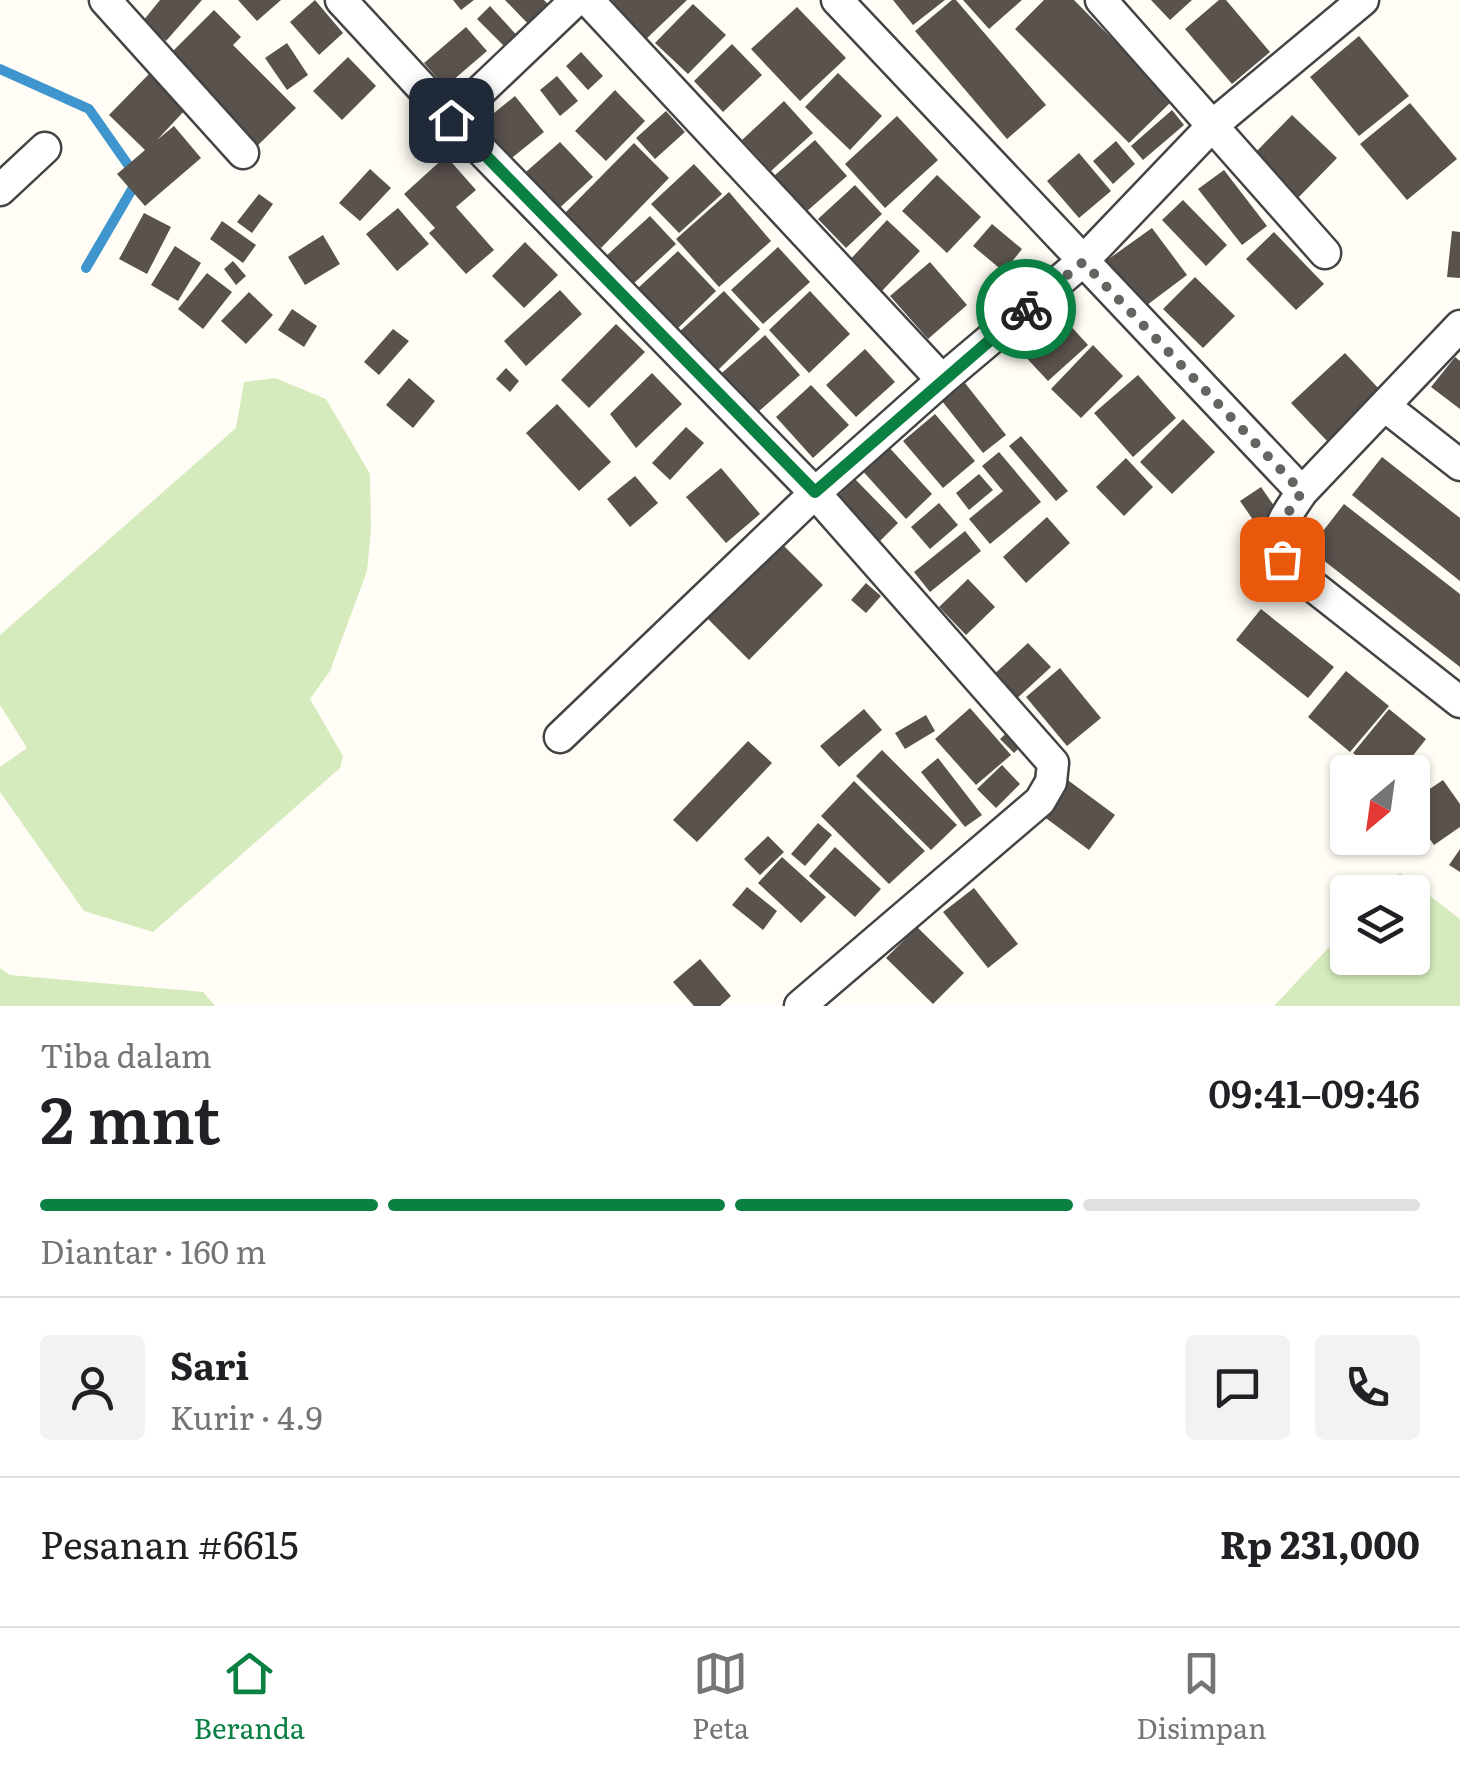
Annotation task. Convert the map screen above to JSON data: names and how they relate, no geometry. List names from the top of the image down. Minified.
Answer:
{"north":"bottom left","page":{"heading":["2 mnt","Tiba dalam","09:41–09:46"],"panel":["Sari","Kurir · 4.9","Pesanan #6615","Rp 231,000"],"bar":"Diantar · 160 m","tabs":["Beranda","Peta","Disimpan"]}}
